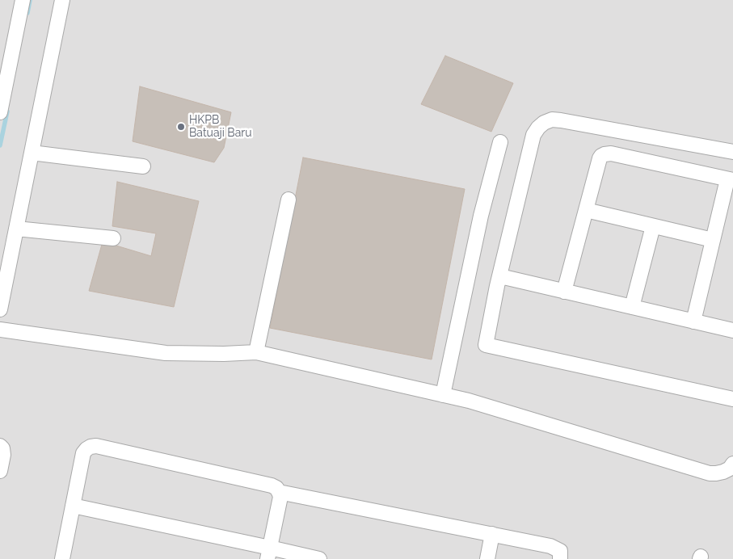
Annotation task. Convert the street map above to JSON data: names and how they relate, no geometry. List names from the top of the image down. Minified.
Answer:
{"places":["HKPB Batuaji Baru"]}
